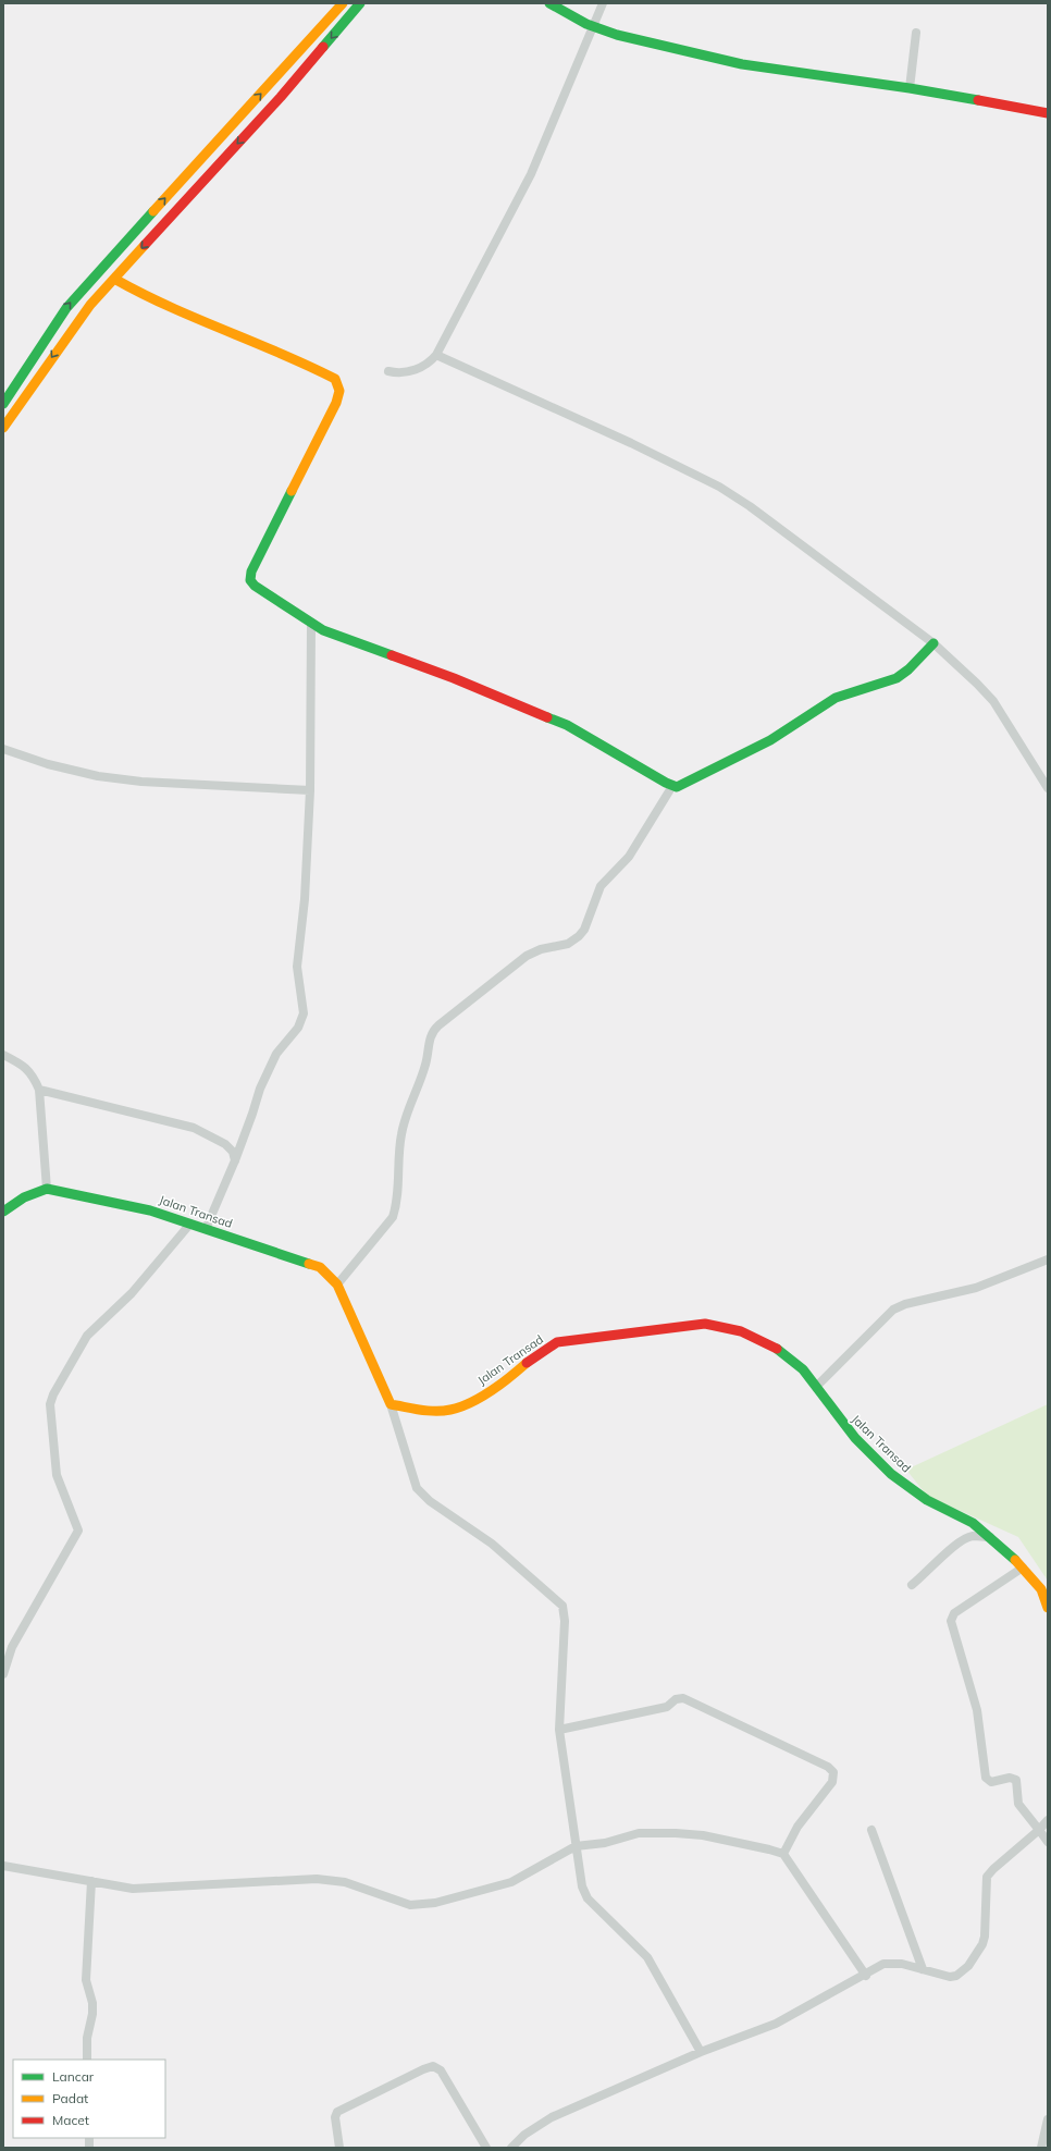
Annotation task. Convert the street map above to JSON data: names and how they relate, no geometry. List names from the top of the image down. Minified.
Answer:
{"streets":{"street":["Jalan Transad"]},"legend":["Lancar","Padat","Macet"]}
